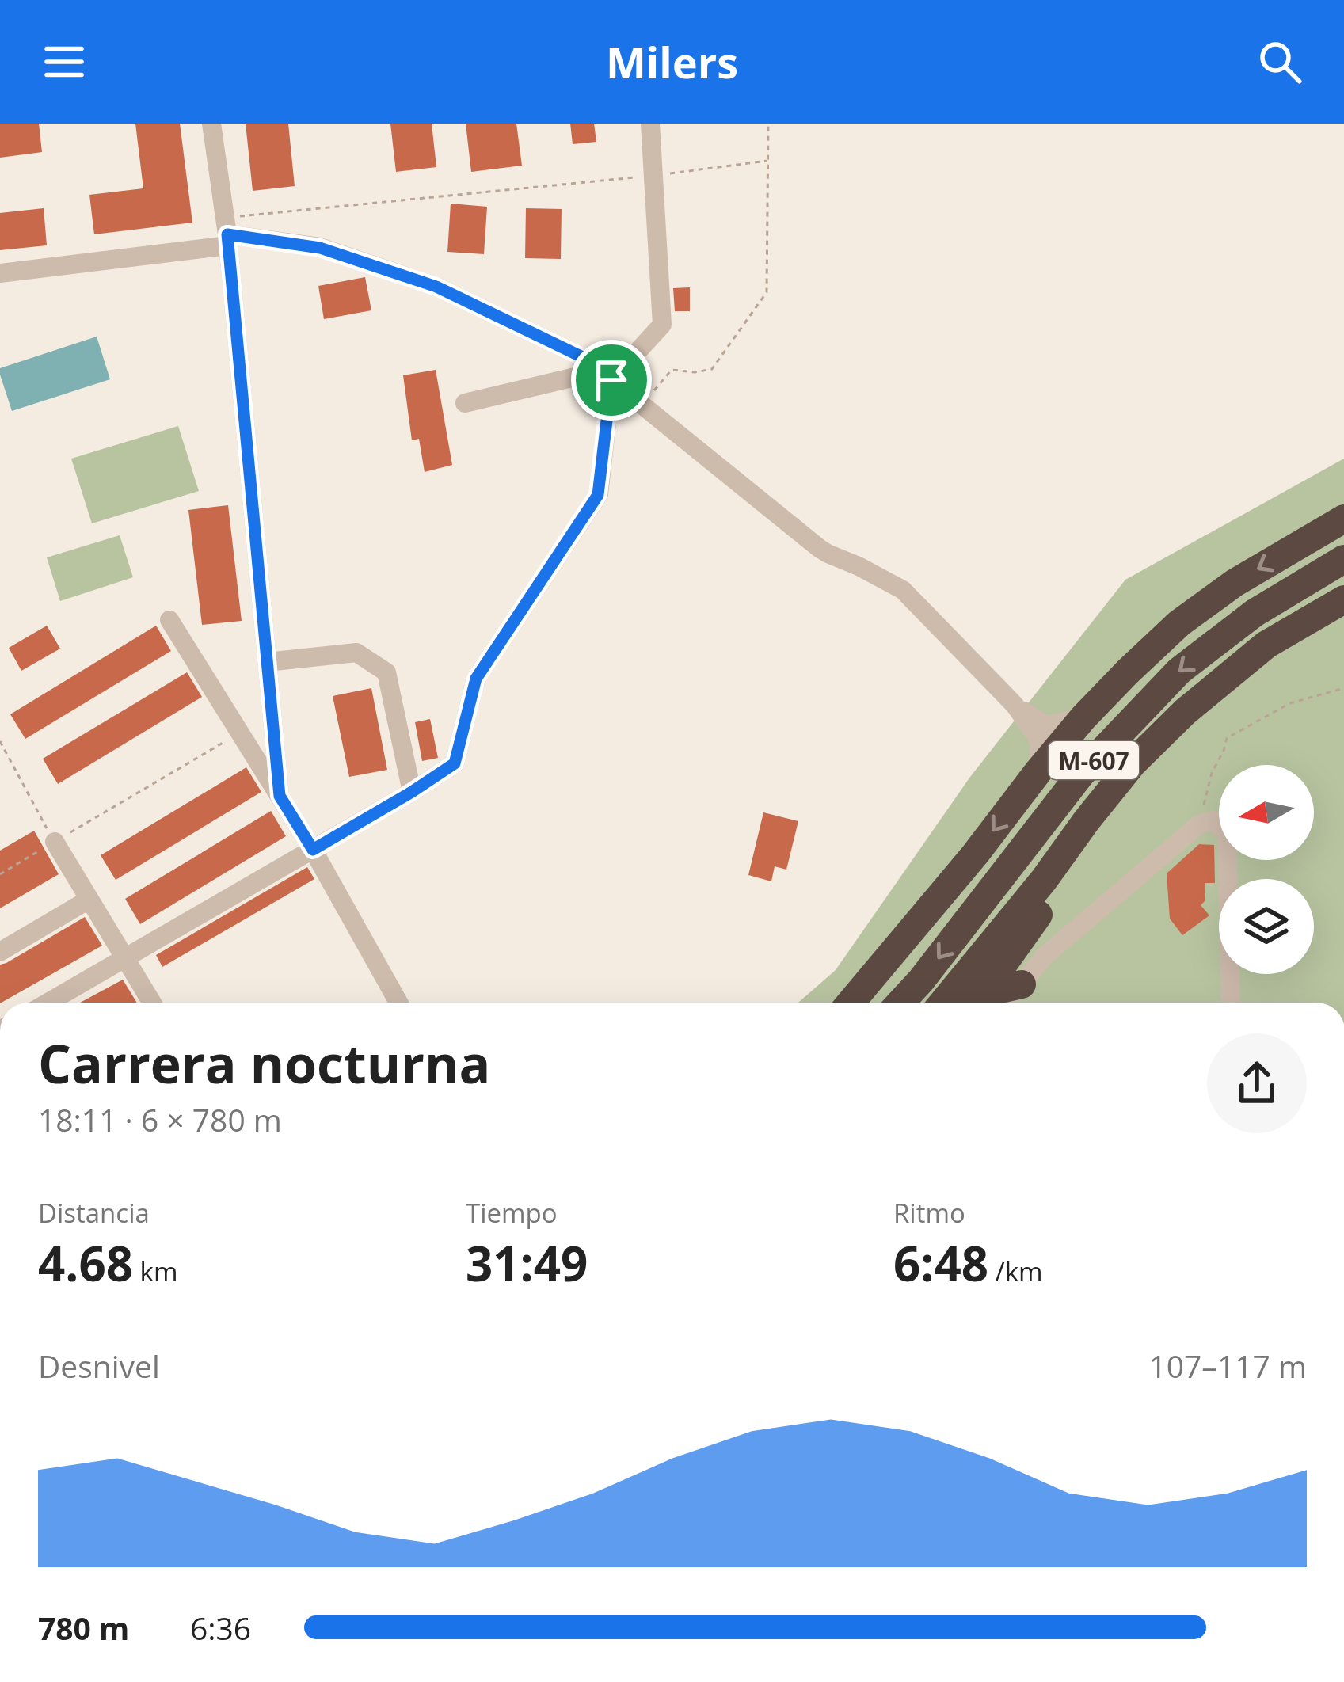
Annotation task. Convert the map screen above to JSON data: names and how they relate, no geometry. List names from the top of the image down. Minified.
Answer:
{"streets":{"highway":["M-607"]},"north":"left","page":{"header":"Milers","heading":["Carrera nocturna","18:11 · 6 × 780 m"],"stats":[["Distancia","4.68 km"],["Tiempo","31:49"],["Ritmo","6:48 /km"]],"chart":["Desnivel","107–117 m"],"list":[{"name":"780 m","note":"6:36"}]}}
